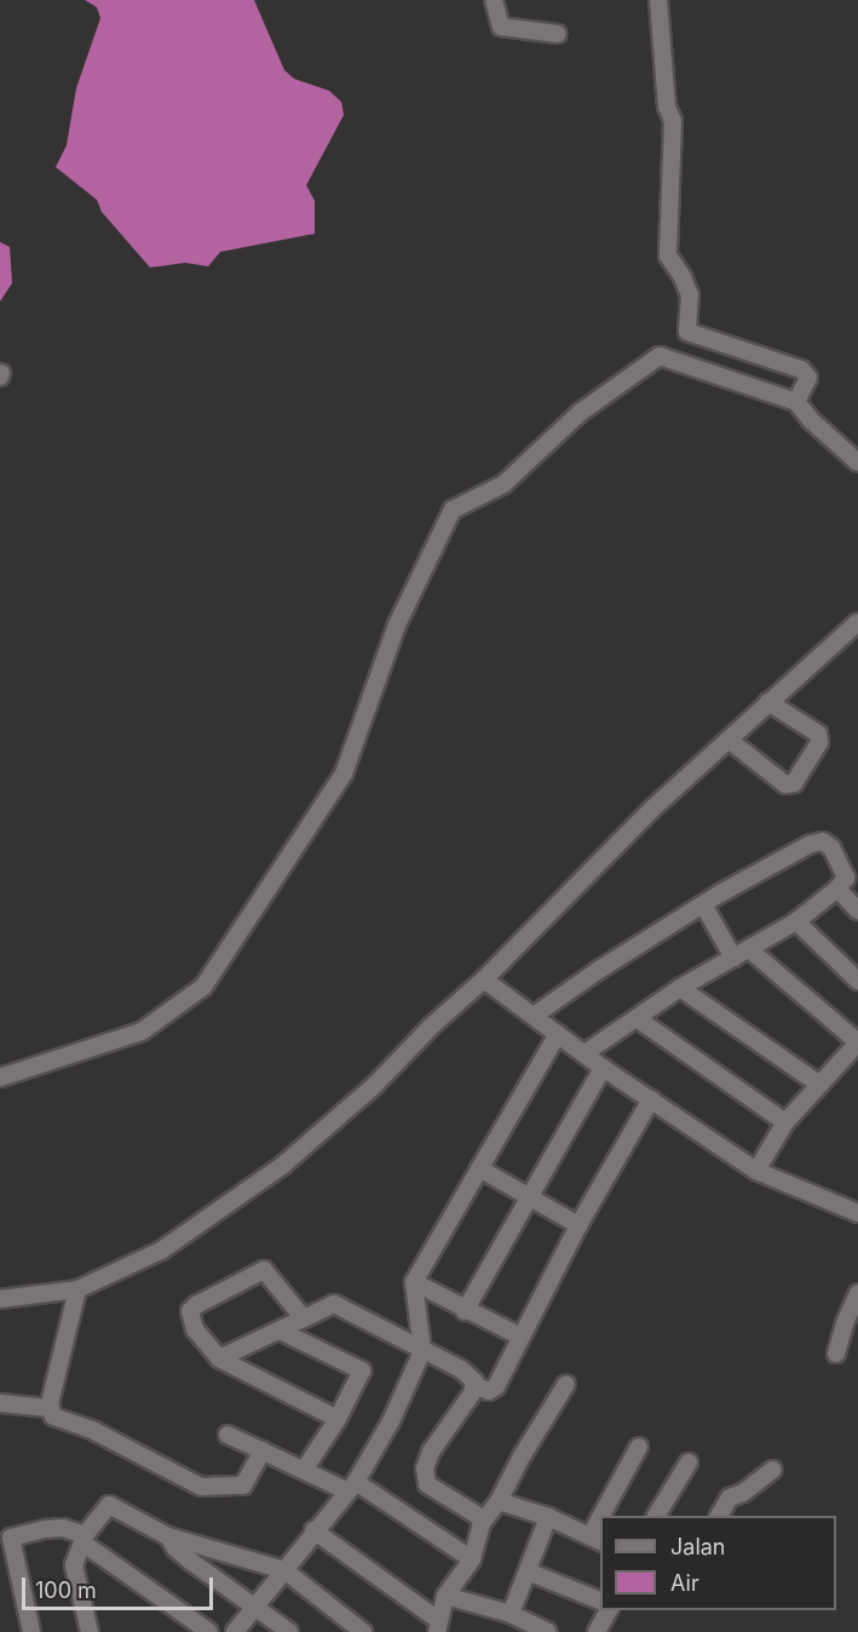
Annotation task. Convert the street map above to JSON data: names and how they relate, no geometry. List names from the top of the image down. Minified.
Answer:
{"legend":["Jalan","Air"],"scale_bar":"100 m"}
